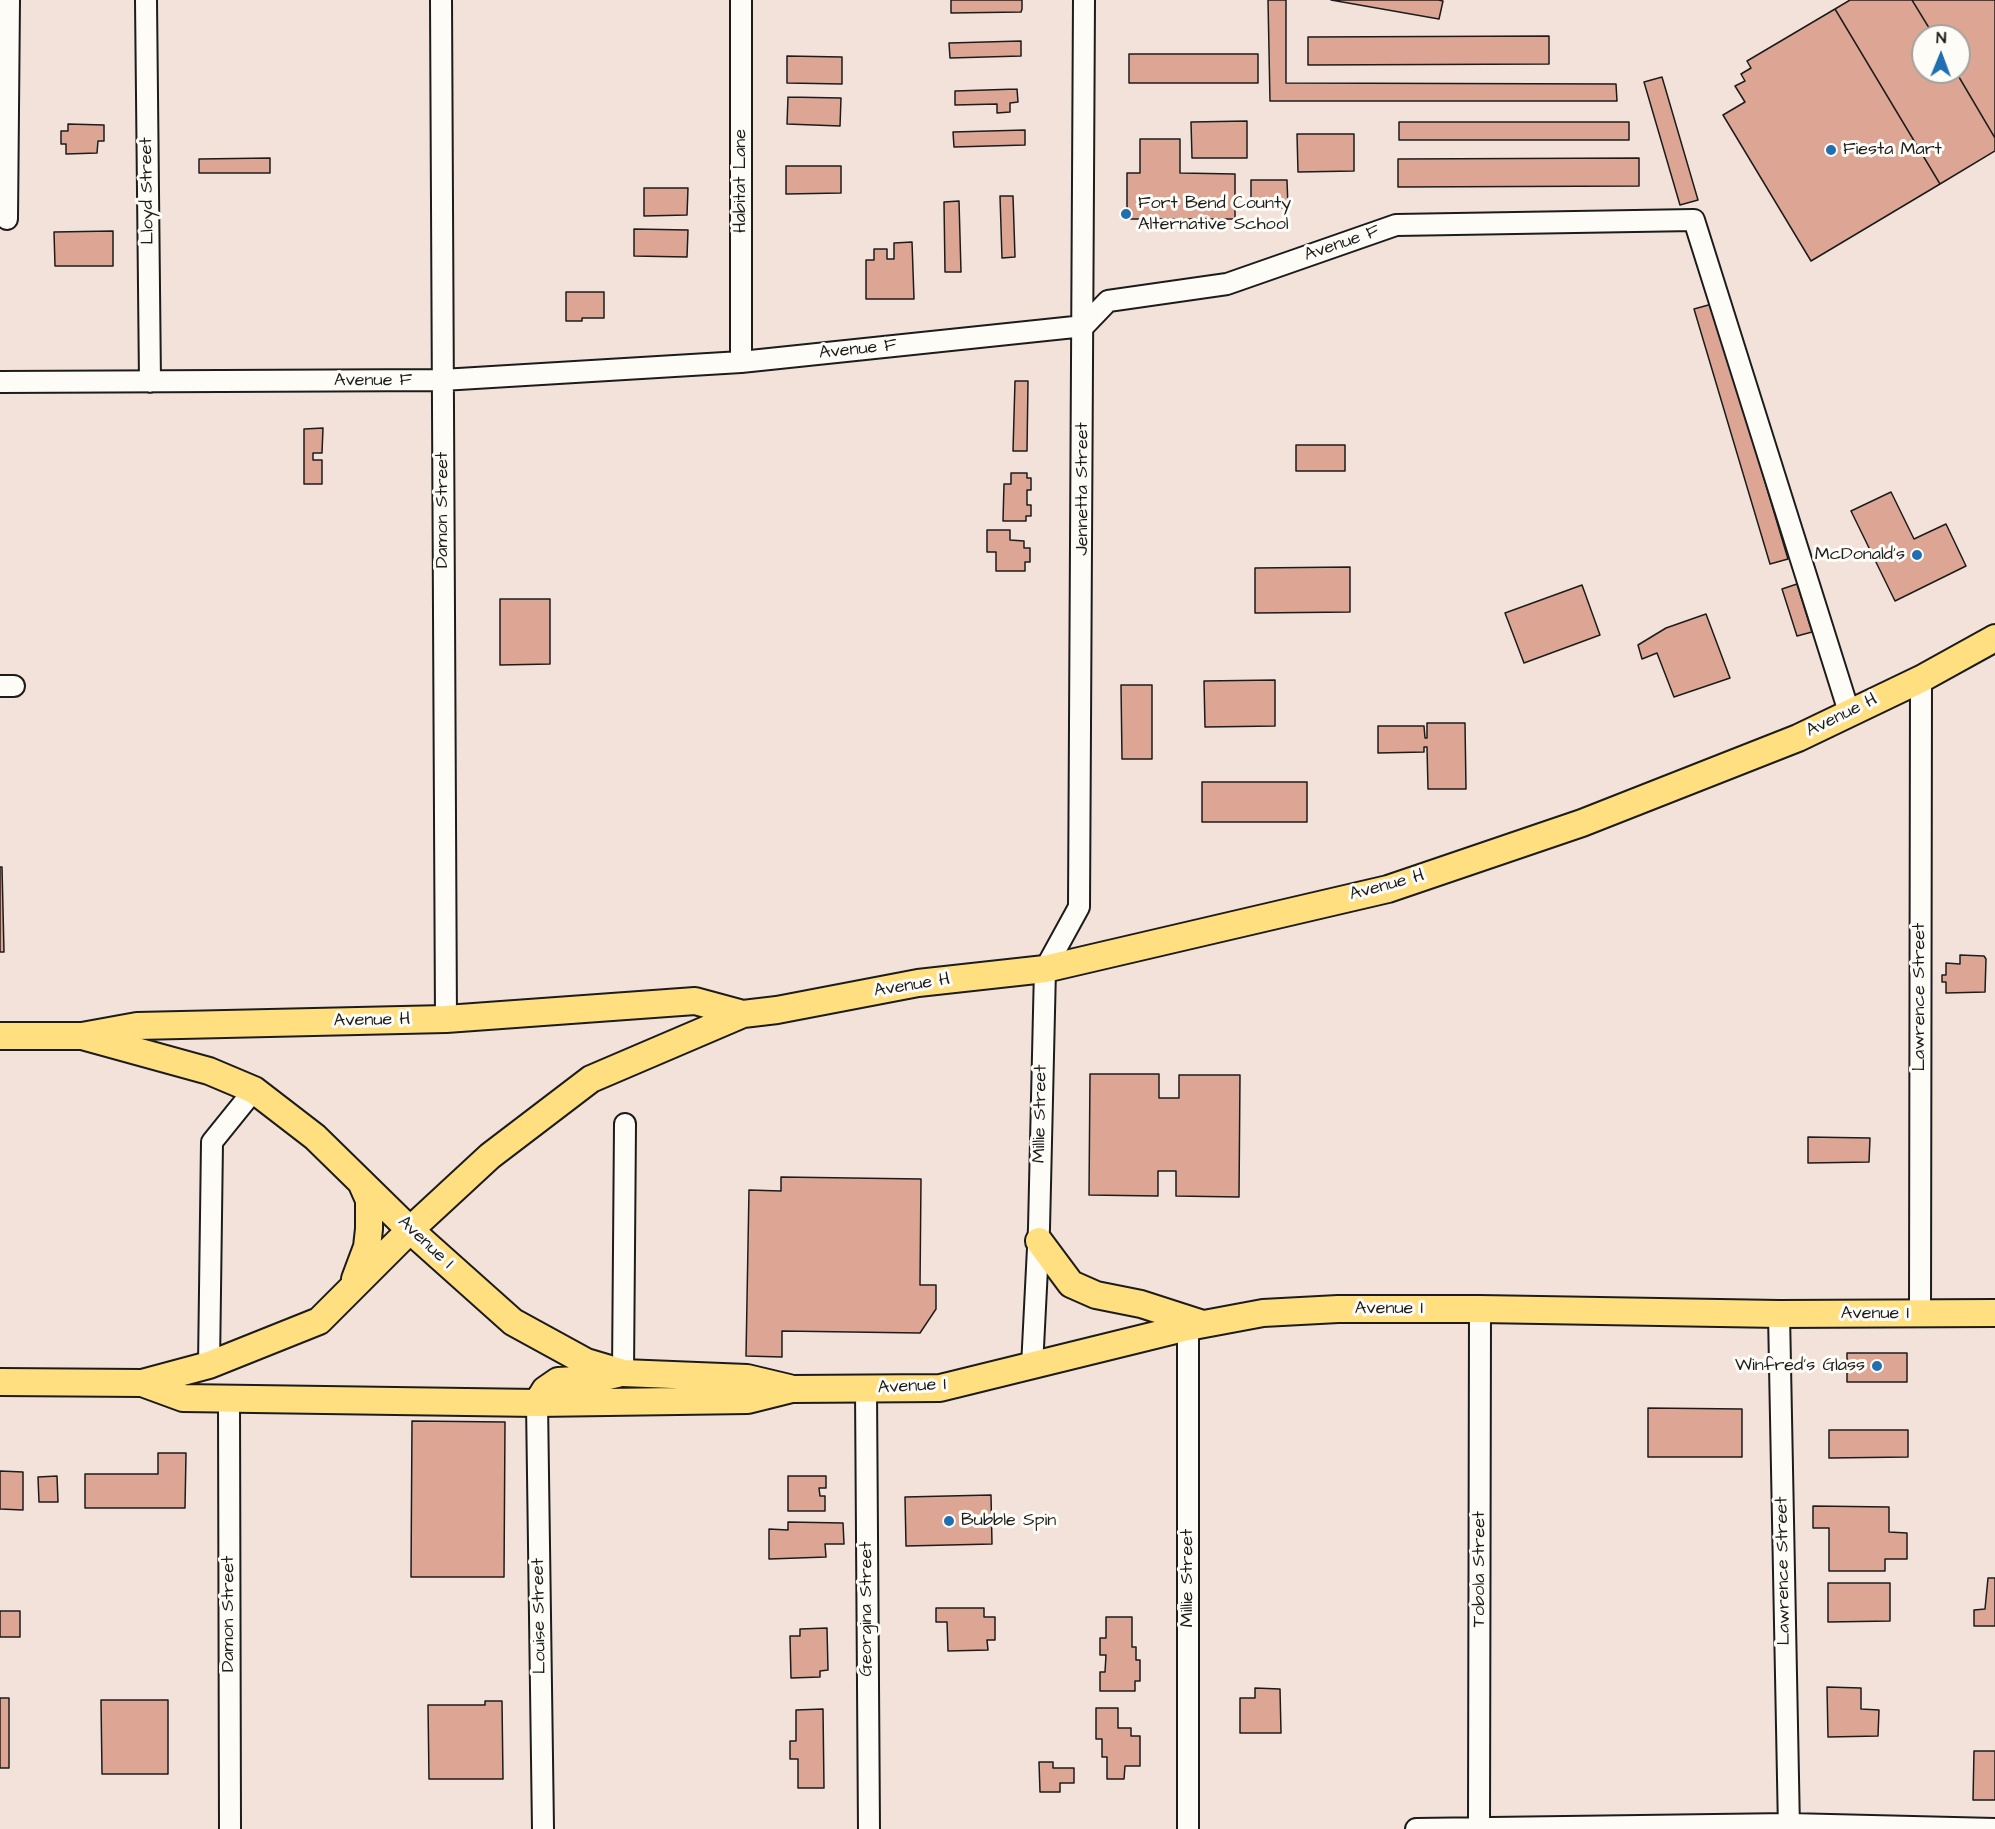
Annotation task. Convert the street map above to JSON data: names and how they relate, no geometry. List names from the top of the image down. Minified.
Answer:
{"streets":{"main road":["Avenue H","Avenue I"],"street":["Habitat Lane","Lloyd Street","Avenue F","Jennetta Street","Damon Street","Lawrence Street","Millie Street","Tobola Street","Georgina Street","Louise Street"]},"crossings":[["Habitat Lane","Avenue F"],["Lloyd Street","Avenue F"],["Avenue F","Jennetta Street"],["Avenue F","Damon Street"],["Avenue F","Avenue H"],["Jennetta Street","Avenue H"],["Jennetta Street","Millie Street"],["Damon Street","Avenue H"],["Damon Street","Avenue I"],["Avenue H","Lawrence Street"],["Avenue H","Millie Street"],["Avenue H","Avenue I"],["Lawrence Street","Avenue I"],["Millie Street","Avenue I"],["Avenue I","Tobola Street"],["Avenue I","Georgina Street"],["Avenue I","Louise Street"]],"places":["Fiesta Mart","Fort Bend County Alternative School","McDonald's","Winfred's Glass","Bubble Spin"],"north":"top"}
